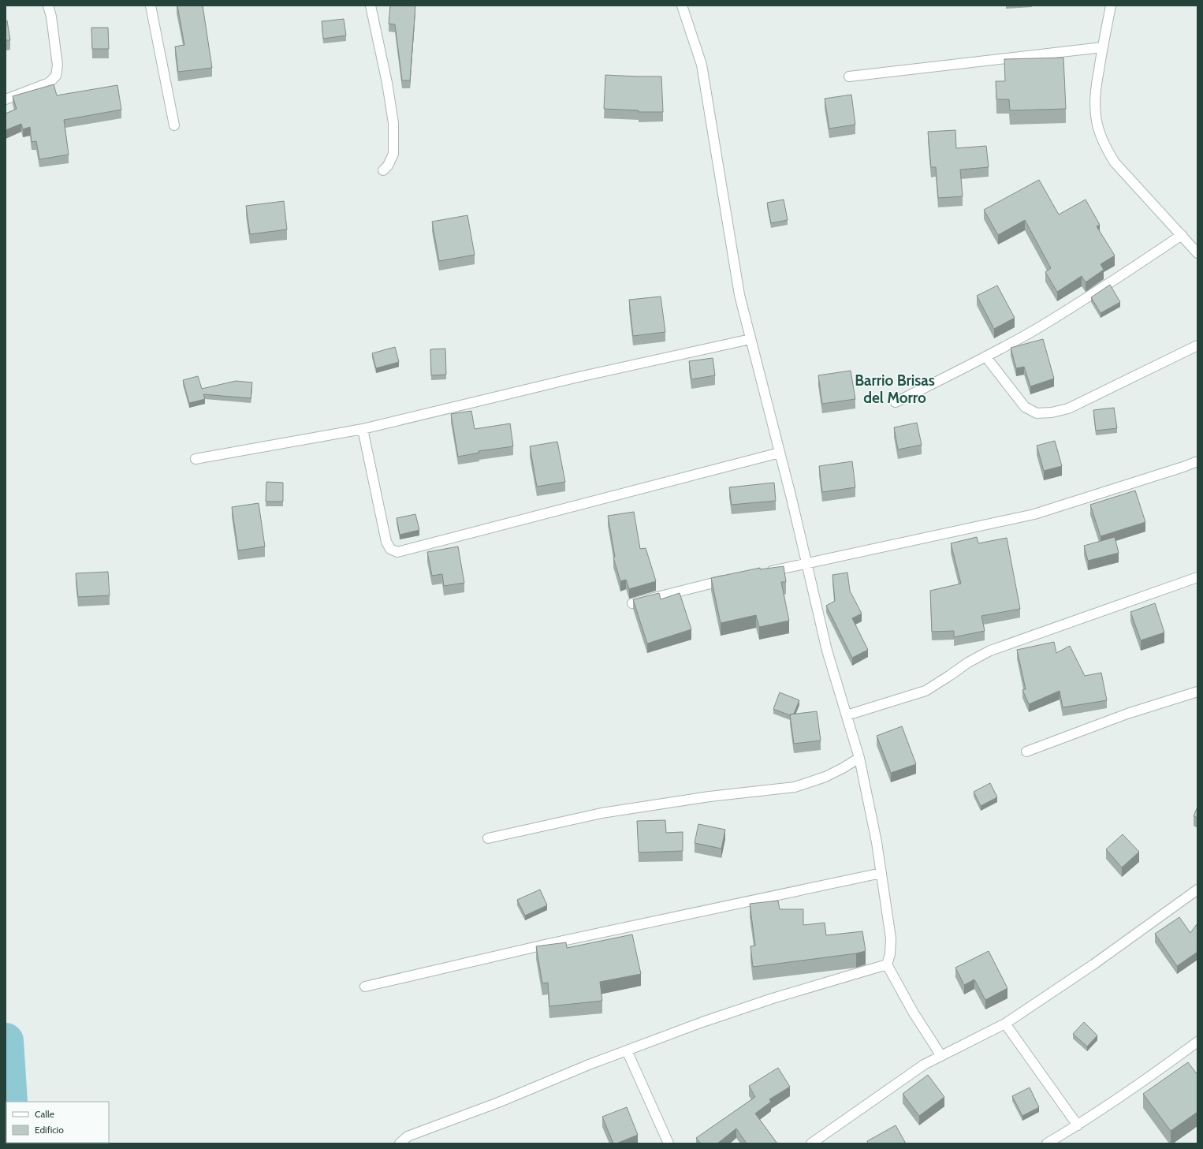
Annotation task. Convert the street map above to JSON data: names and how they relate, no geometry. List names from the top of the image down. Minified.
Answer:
{"districts":["Barrio Brisas del Morro"],"legend":["Calle","Edificio"]}
